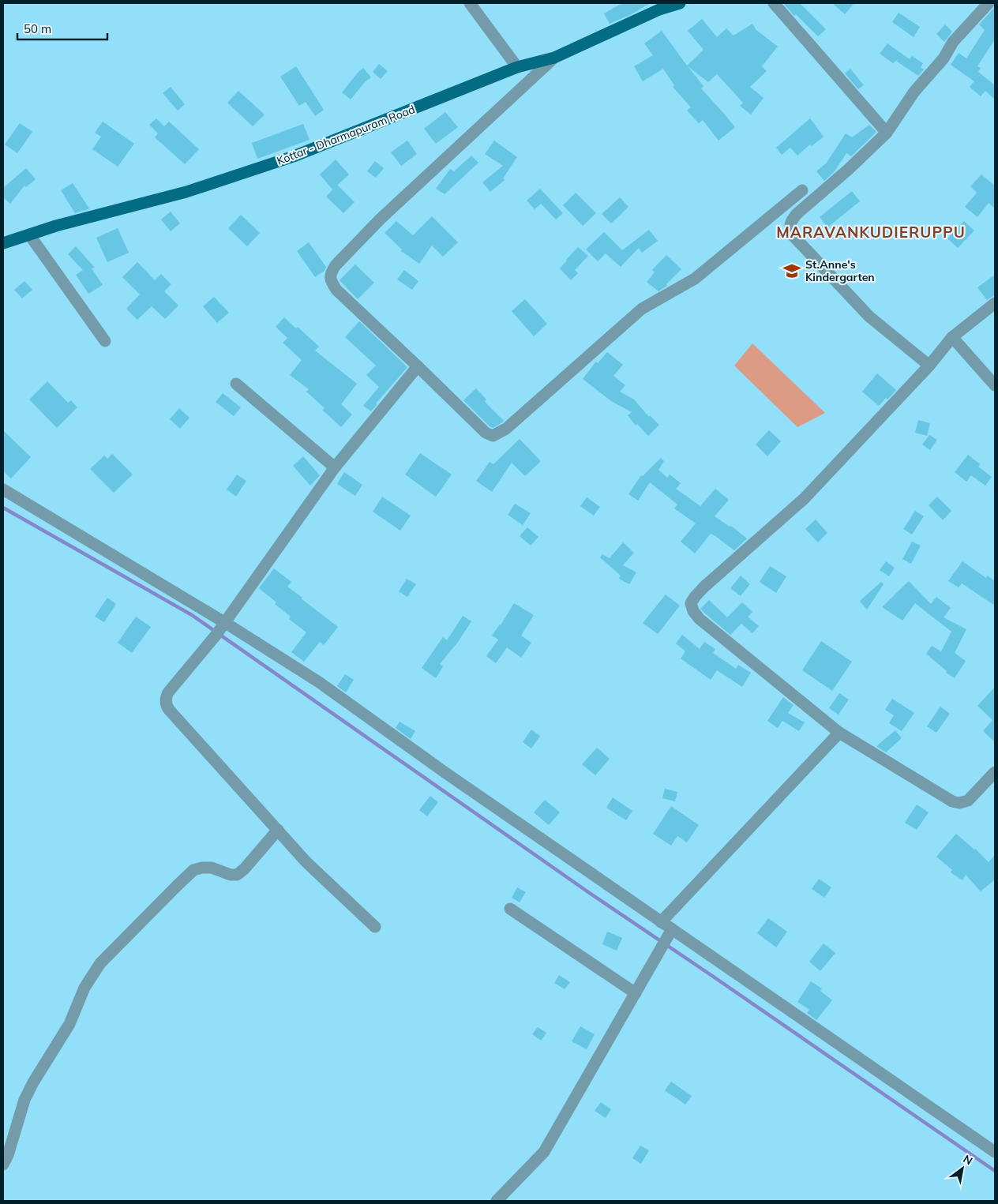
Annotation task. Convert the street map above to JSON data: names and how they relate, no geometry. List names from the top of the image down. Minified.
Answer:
{"streets":{"main road":["Kottar - Dharmapuram Road"]},"districts":["MARAVANKUDIERUPPU"],"places":{"school or university":["St.Anne's Kindergarten"]},"scale_bar":"50 m","north":"top right"}
